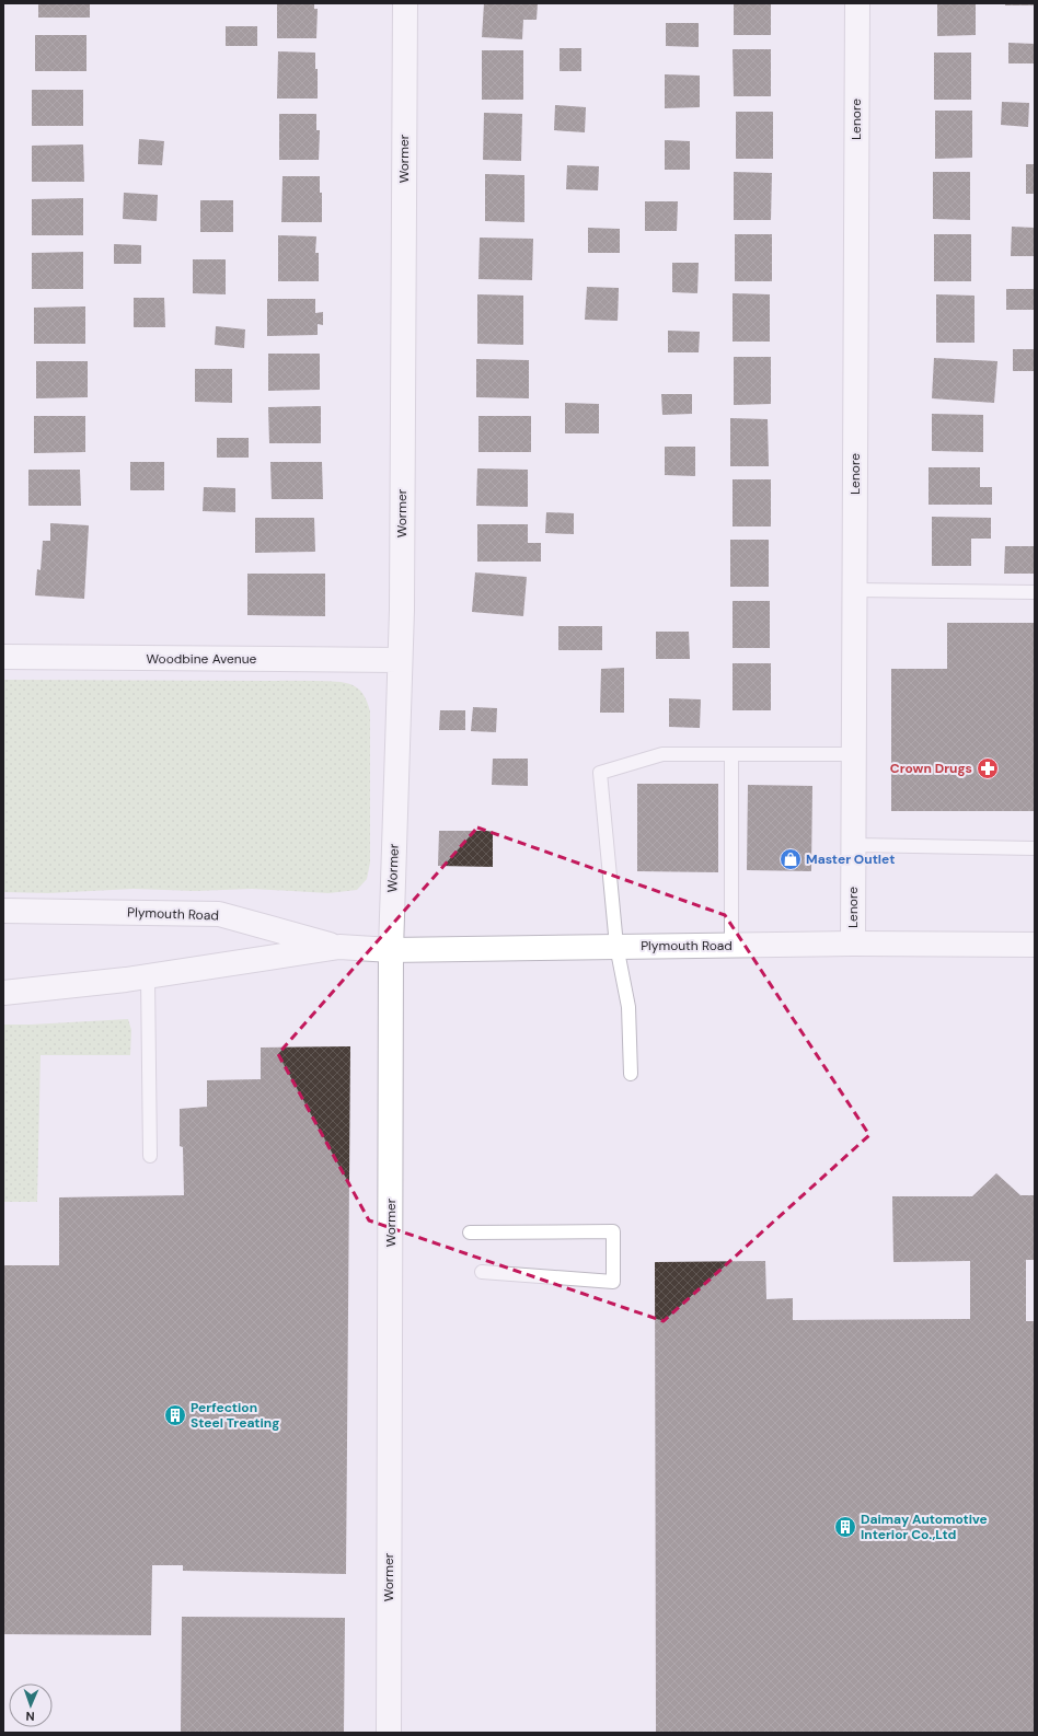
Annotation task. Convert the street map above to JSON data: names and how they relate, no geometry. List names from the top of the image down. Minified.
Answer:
{"streets":{"street":["Lenore","Wormer","Woodbine Avenue","Plymouth Road"]},"crossings":[["Lenore","Plymouth Road"],["Wormer","Woodbine Avenue"],["Wormer","Plymouth Road"]],"places":{"pharmacy":["Crown Drugs"],"shop":["Master Outlet"],"building":["Perfection Steel Treating","Daimay Automotive Interior Co.,Ltd"]},"north":"bottom"}
